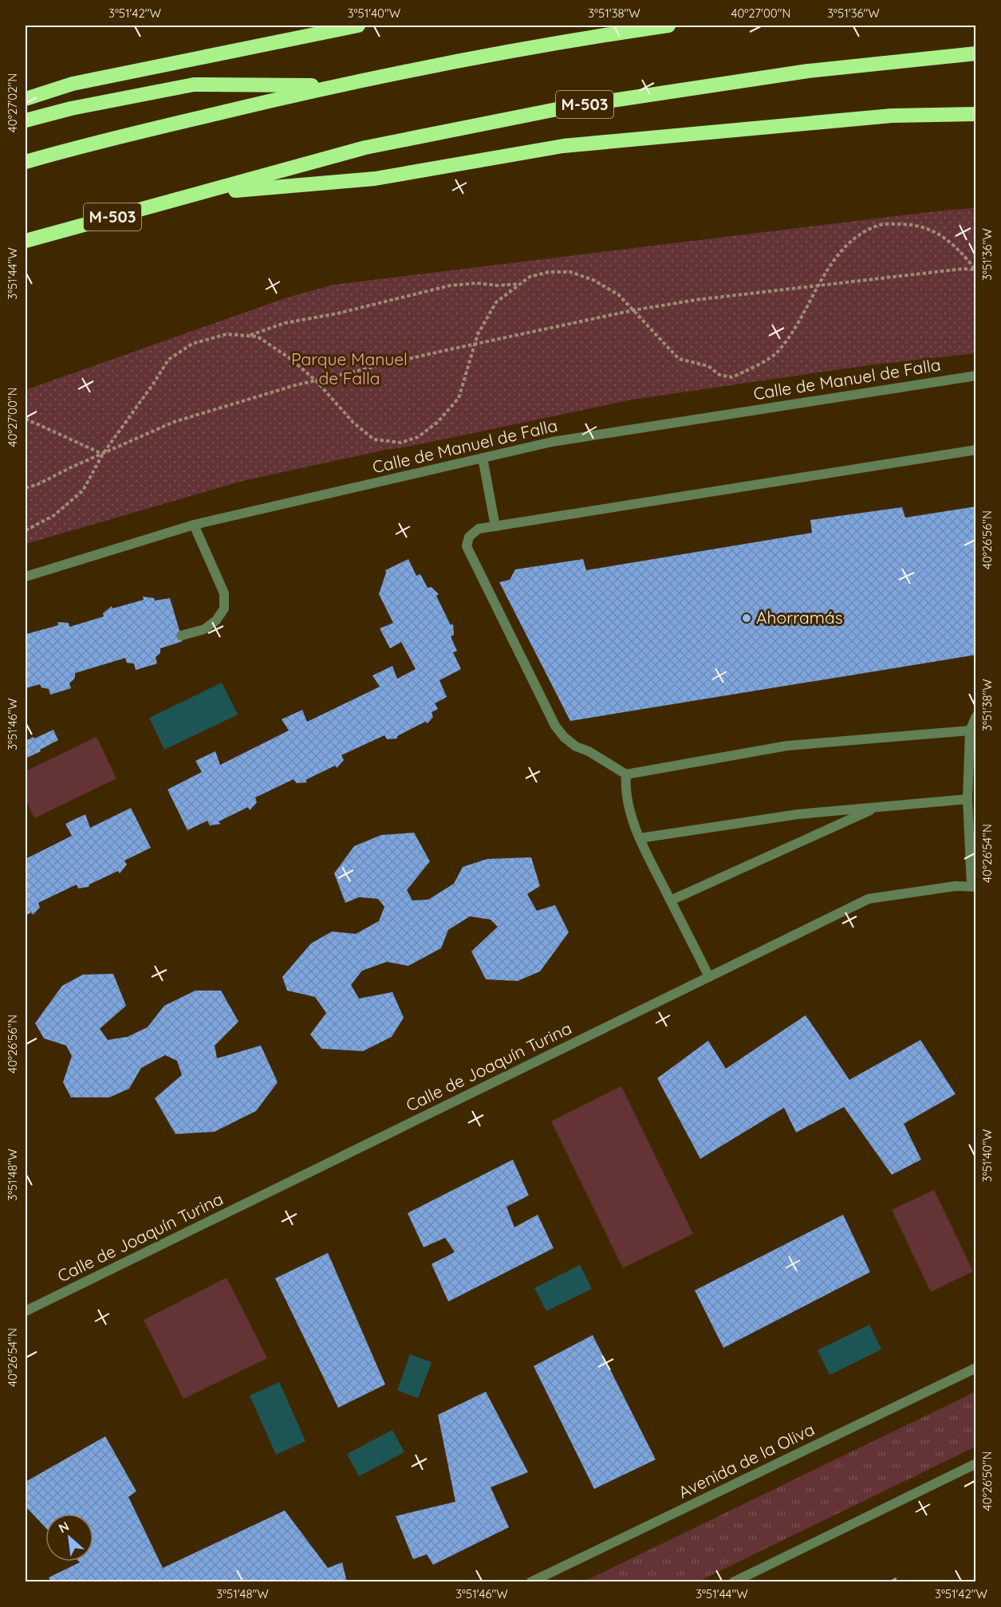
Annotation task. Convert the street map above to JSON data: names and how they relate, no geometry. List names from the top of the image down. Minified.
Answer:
{"streets":{"highway":["M-503"],"street":["Calle de Manuel de Falla","Calle de Joaquín Turina","Avenida de la Oliva"]},"parks":["Parque Manuel de Falla"],"places":["Ahorramás"],"north":"top left","coordinates":["3°51'42\"W","3°51'40\"W","3°51'38\"W","40°27'00\"N","3°51'36\"W","40°27'02\"N","3°51'44\"W","40°26'56\"N","3°51'46\"W","40°26'54\"N","3°51'48\"W","40°26'50\"N"]}
